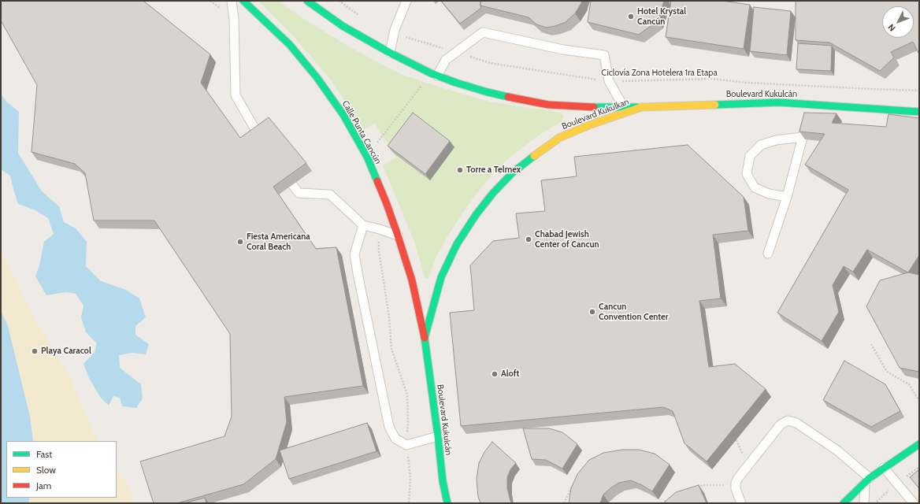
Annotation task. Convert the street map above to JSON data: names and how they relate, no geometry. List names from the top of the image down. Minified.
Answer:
{"streets":{"main road":["Boulevard Kukulcán","Boulevard Kukulkan","Calle Punta Cancún"],"path":["Ciclovía Zona Hotelera 1ra Etapa"]},"crossings":[["Boulevard Kukulcán","Boulevard Kukulkan"],["Boulevard Kukulcán","Calle Punta Cancún"],["Boulevard Kukulkan","Calle Punta Cancún"]],"places":["Hotel Krystal Cancún","Torre a Telmex","Chabad Jewish Center of Cancun","Fiesta Americana Coral Beach","Cancun Convention Center","Playa Caracol","Aloft"],"legend":["Fast","Slow","Jam"],"north":"bottom left"}
